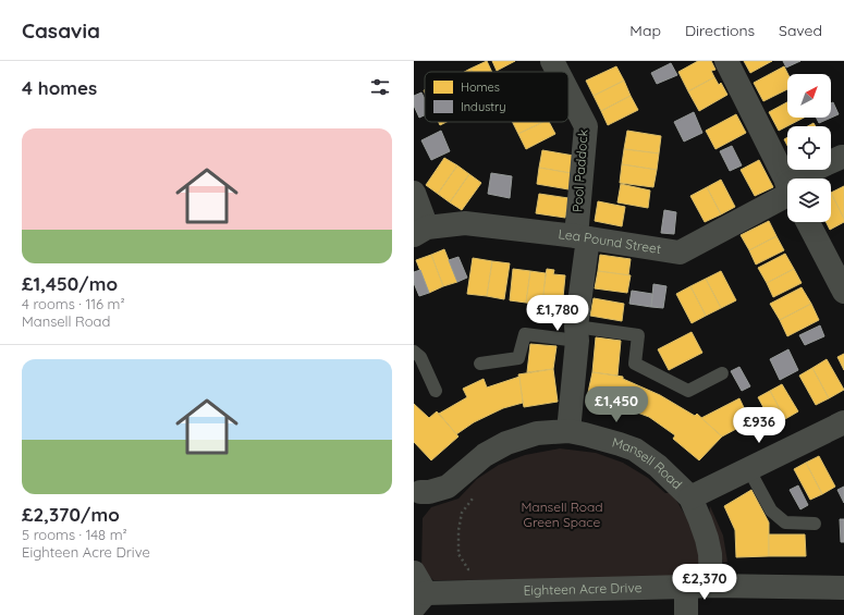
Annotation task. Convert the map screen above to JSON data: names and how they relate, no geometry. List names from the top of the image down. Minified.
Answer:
{"streets":{"street":["Pool Paddock","Lea Pound Street","Mansell Road","Eighteen Acre Drive"]},"crossings":[["Pool Paddock","Lea Pound Street"],["Pool Paddock","Mansell Road"],["Mansell Road","Eighteen Acre Drive"]],"parks":["Mansell Road Green Space"],"legend":["Homes","Industry"],"north":"top right","page":{"header":"Casavia","nav":["Map","Directions","Saved"],"heading":"4 homes","list":[{"name":"£1,450/mo","note":"4 rooms · 116 m² · Mansell Road"},{"name":"£2,370/mo","note":"5 rooms · 148 m² · Eighteen Acre Drive"}],"price":["£1,780","£1,450","£936","£2,370"]}}
